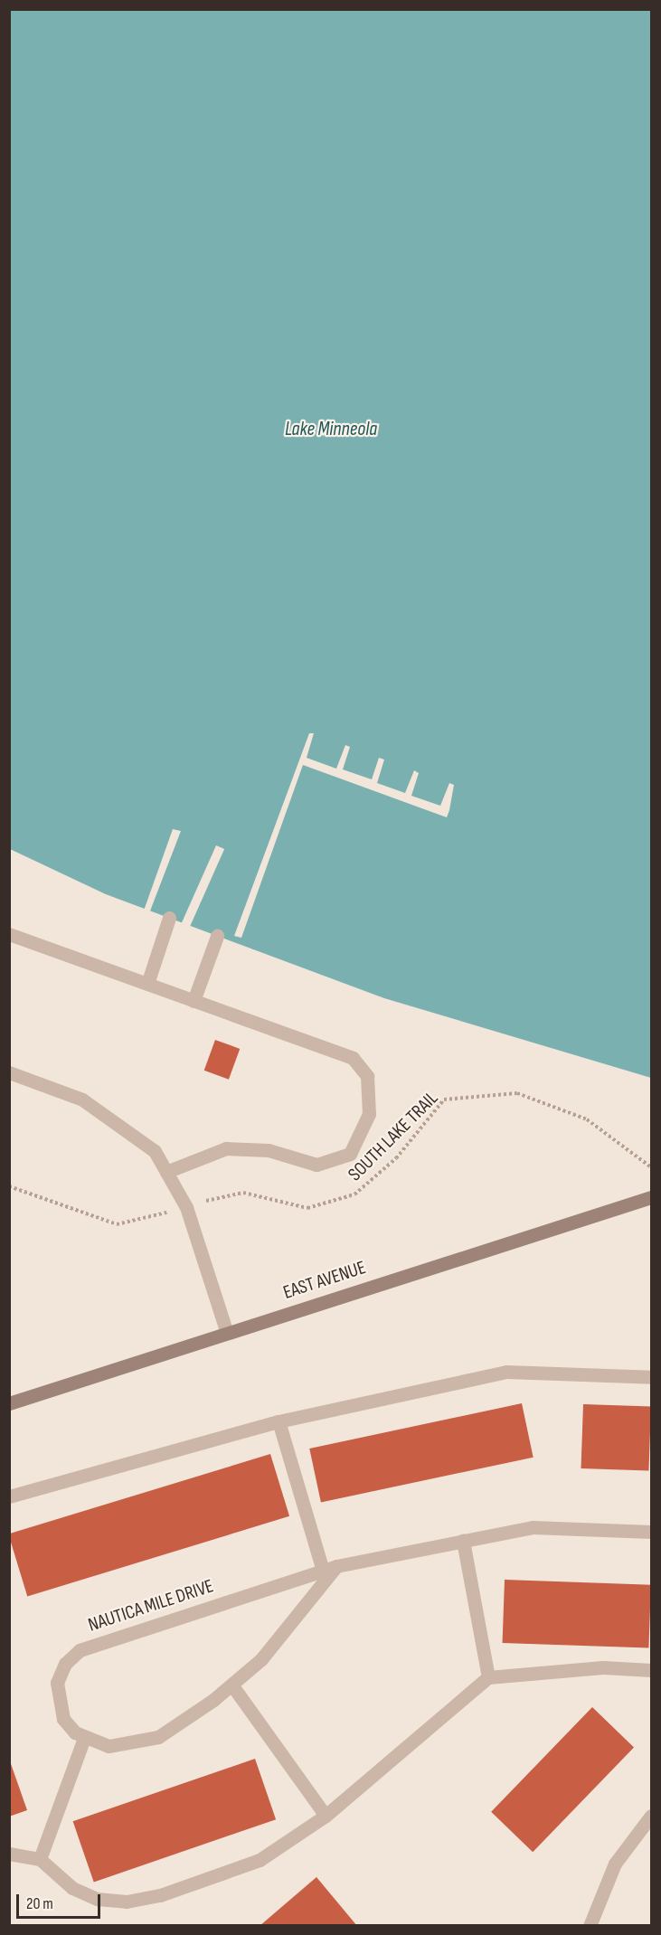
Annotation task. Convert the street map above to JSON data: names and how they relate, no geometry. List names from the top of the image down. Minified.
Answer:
{"streets":{"street":["EAST AVENUE","NAUTICA MILE DRIVE"],"path":["SOUTH LAKE TRAIL"]},"water":["Lake Minneola"],"scale_bar":"20 m"}
